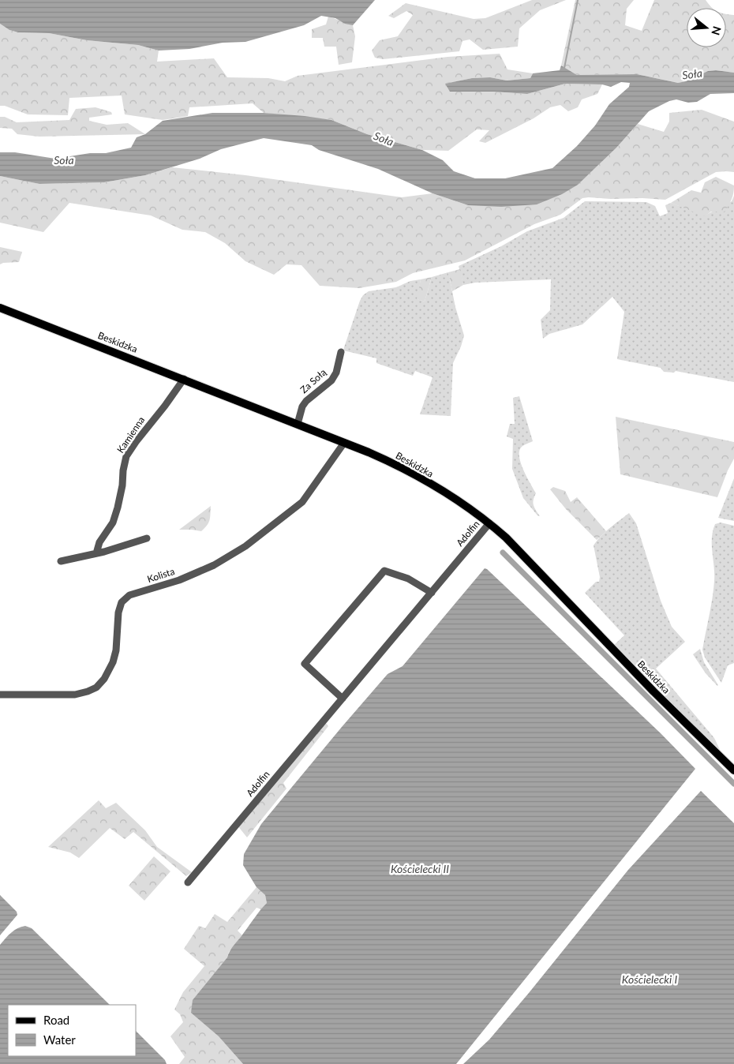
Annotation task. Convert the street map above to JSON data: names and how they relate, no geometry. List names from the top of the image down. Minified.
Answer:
{"streets":{"main road":["Beskidzka"],"street":["Za Sołą","Kamienna","Adolfin","Kolista"]},"crossings":[["Beskidzka","Za Sołą"],["Beskidzka","Kamienna"],["Beskidzka","Adolfin"],["Beskidzka","Kolista"]],"water":["Soła","Kościelecki II","Kościelecki I"],"legend":["Road","Water"],"north":"right"}
